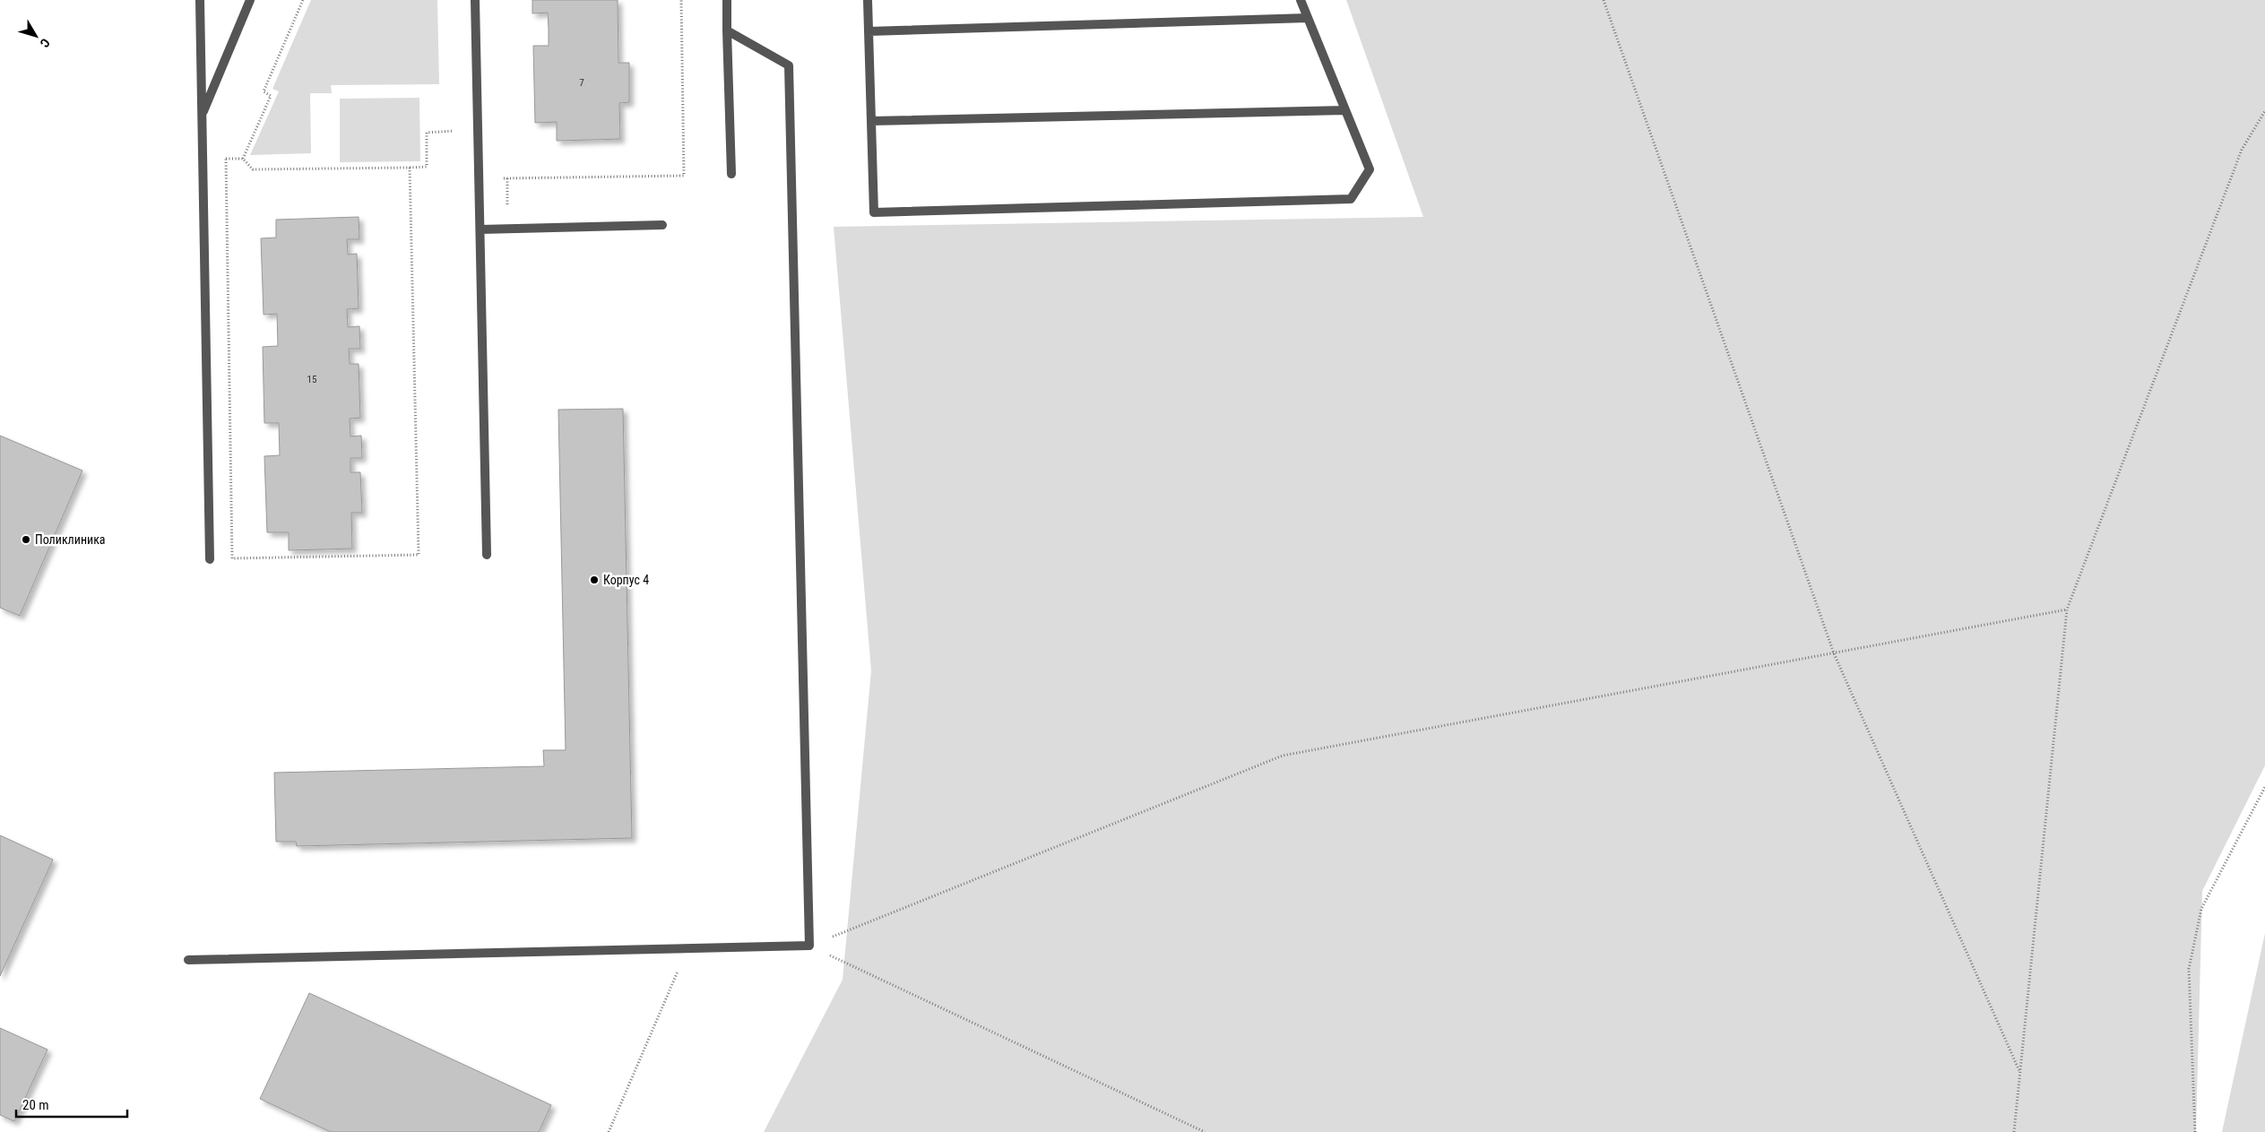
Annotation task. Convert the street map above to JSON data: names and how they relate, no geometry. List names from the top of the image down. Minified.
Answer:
{"places":["Поликлиника","Корпус 4"],"house_numbers":["7","15"],"scale_bar":"20 m","north":"bottom right"}
